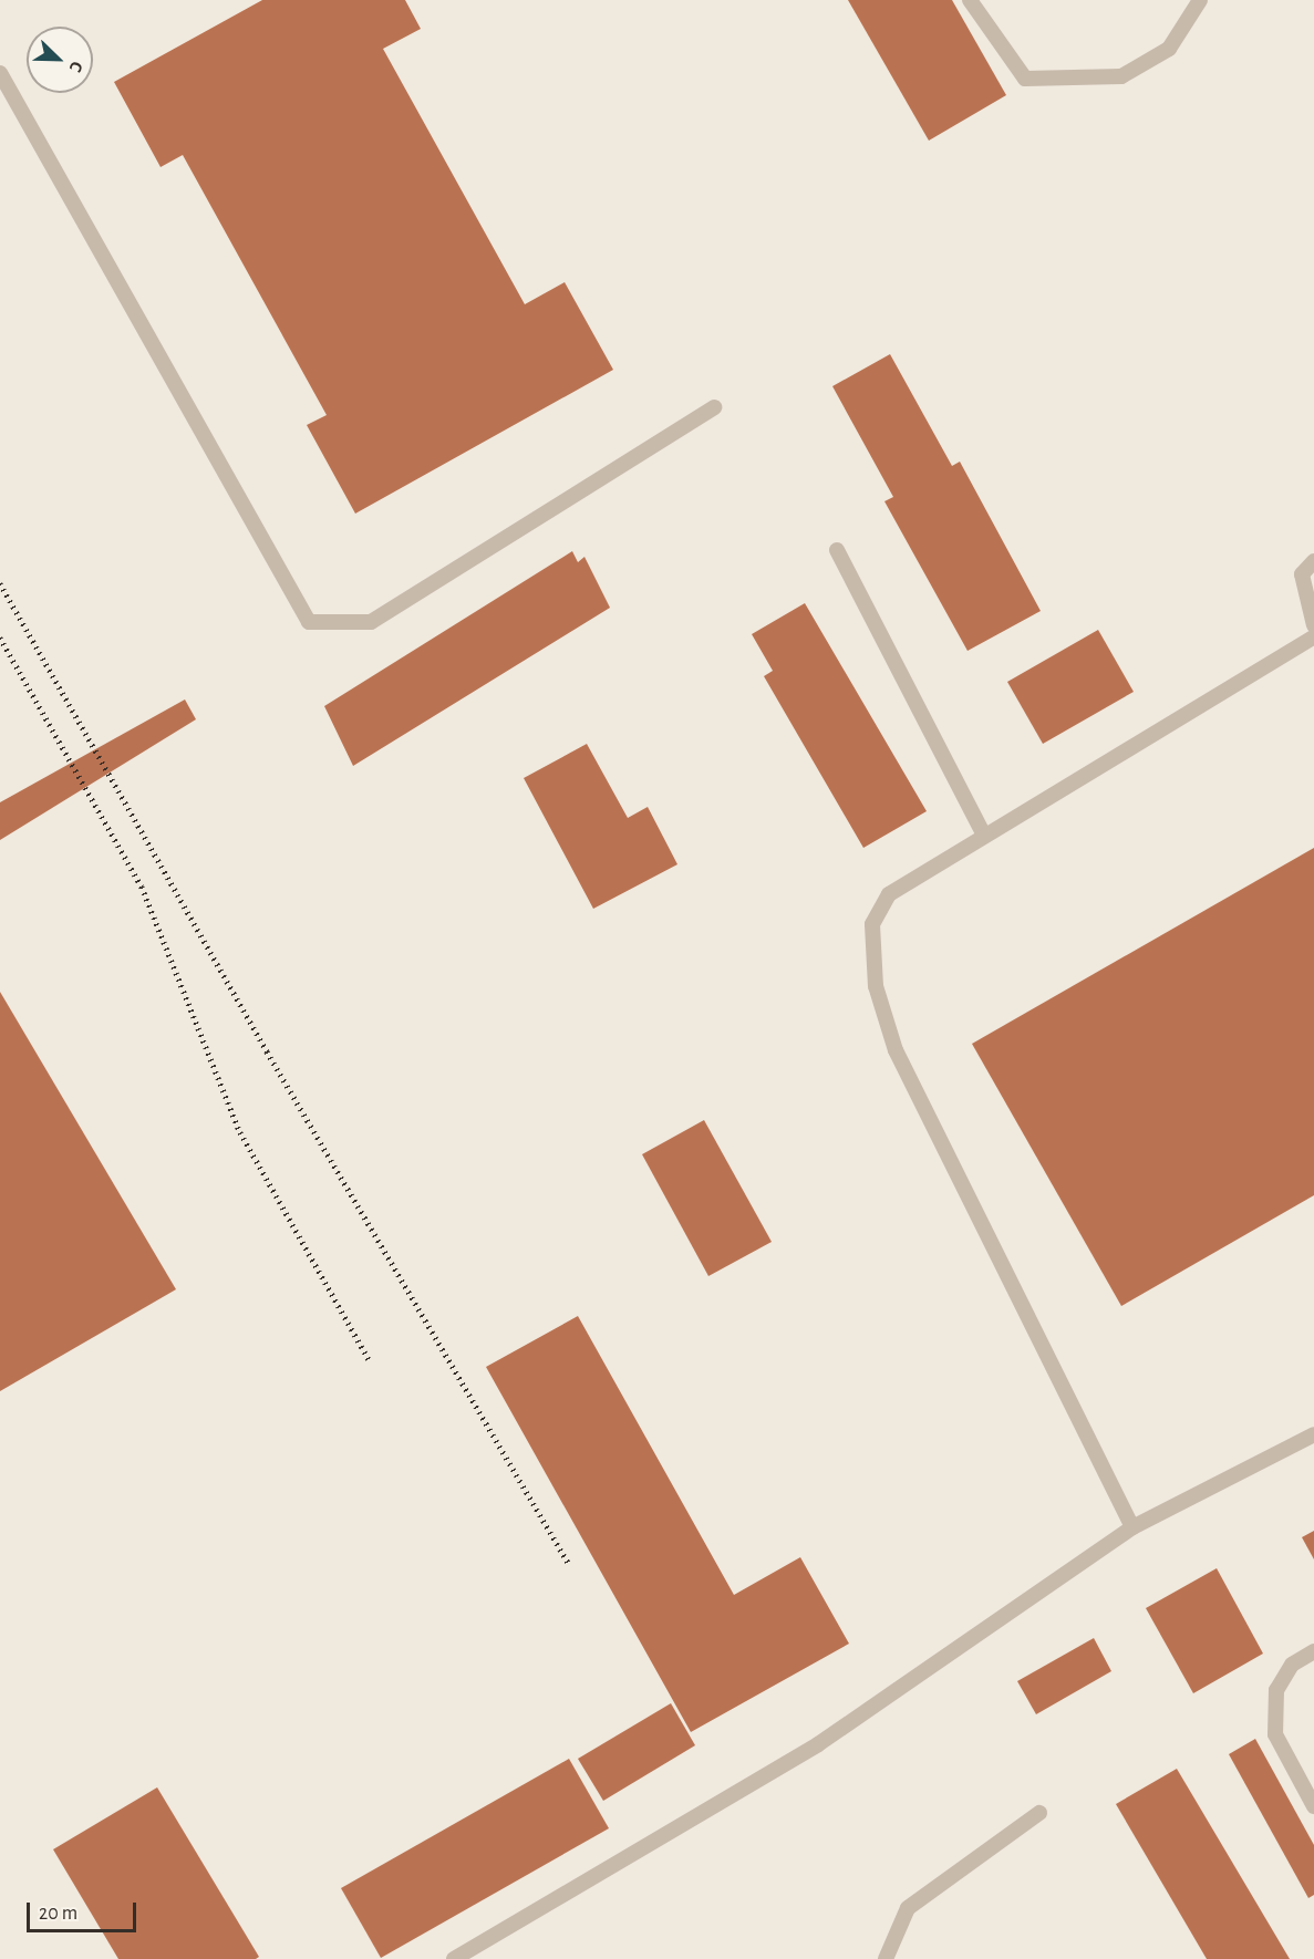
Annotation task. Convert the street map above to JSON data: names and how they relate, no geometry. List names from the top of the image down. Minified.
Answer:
{"scale_bar":"20 m","north":"bottom right"}
